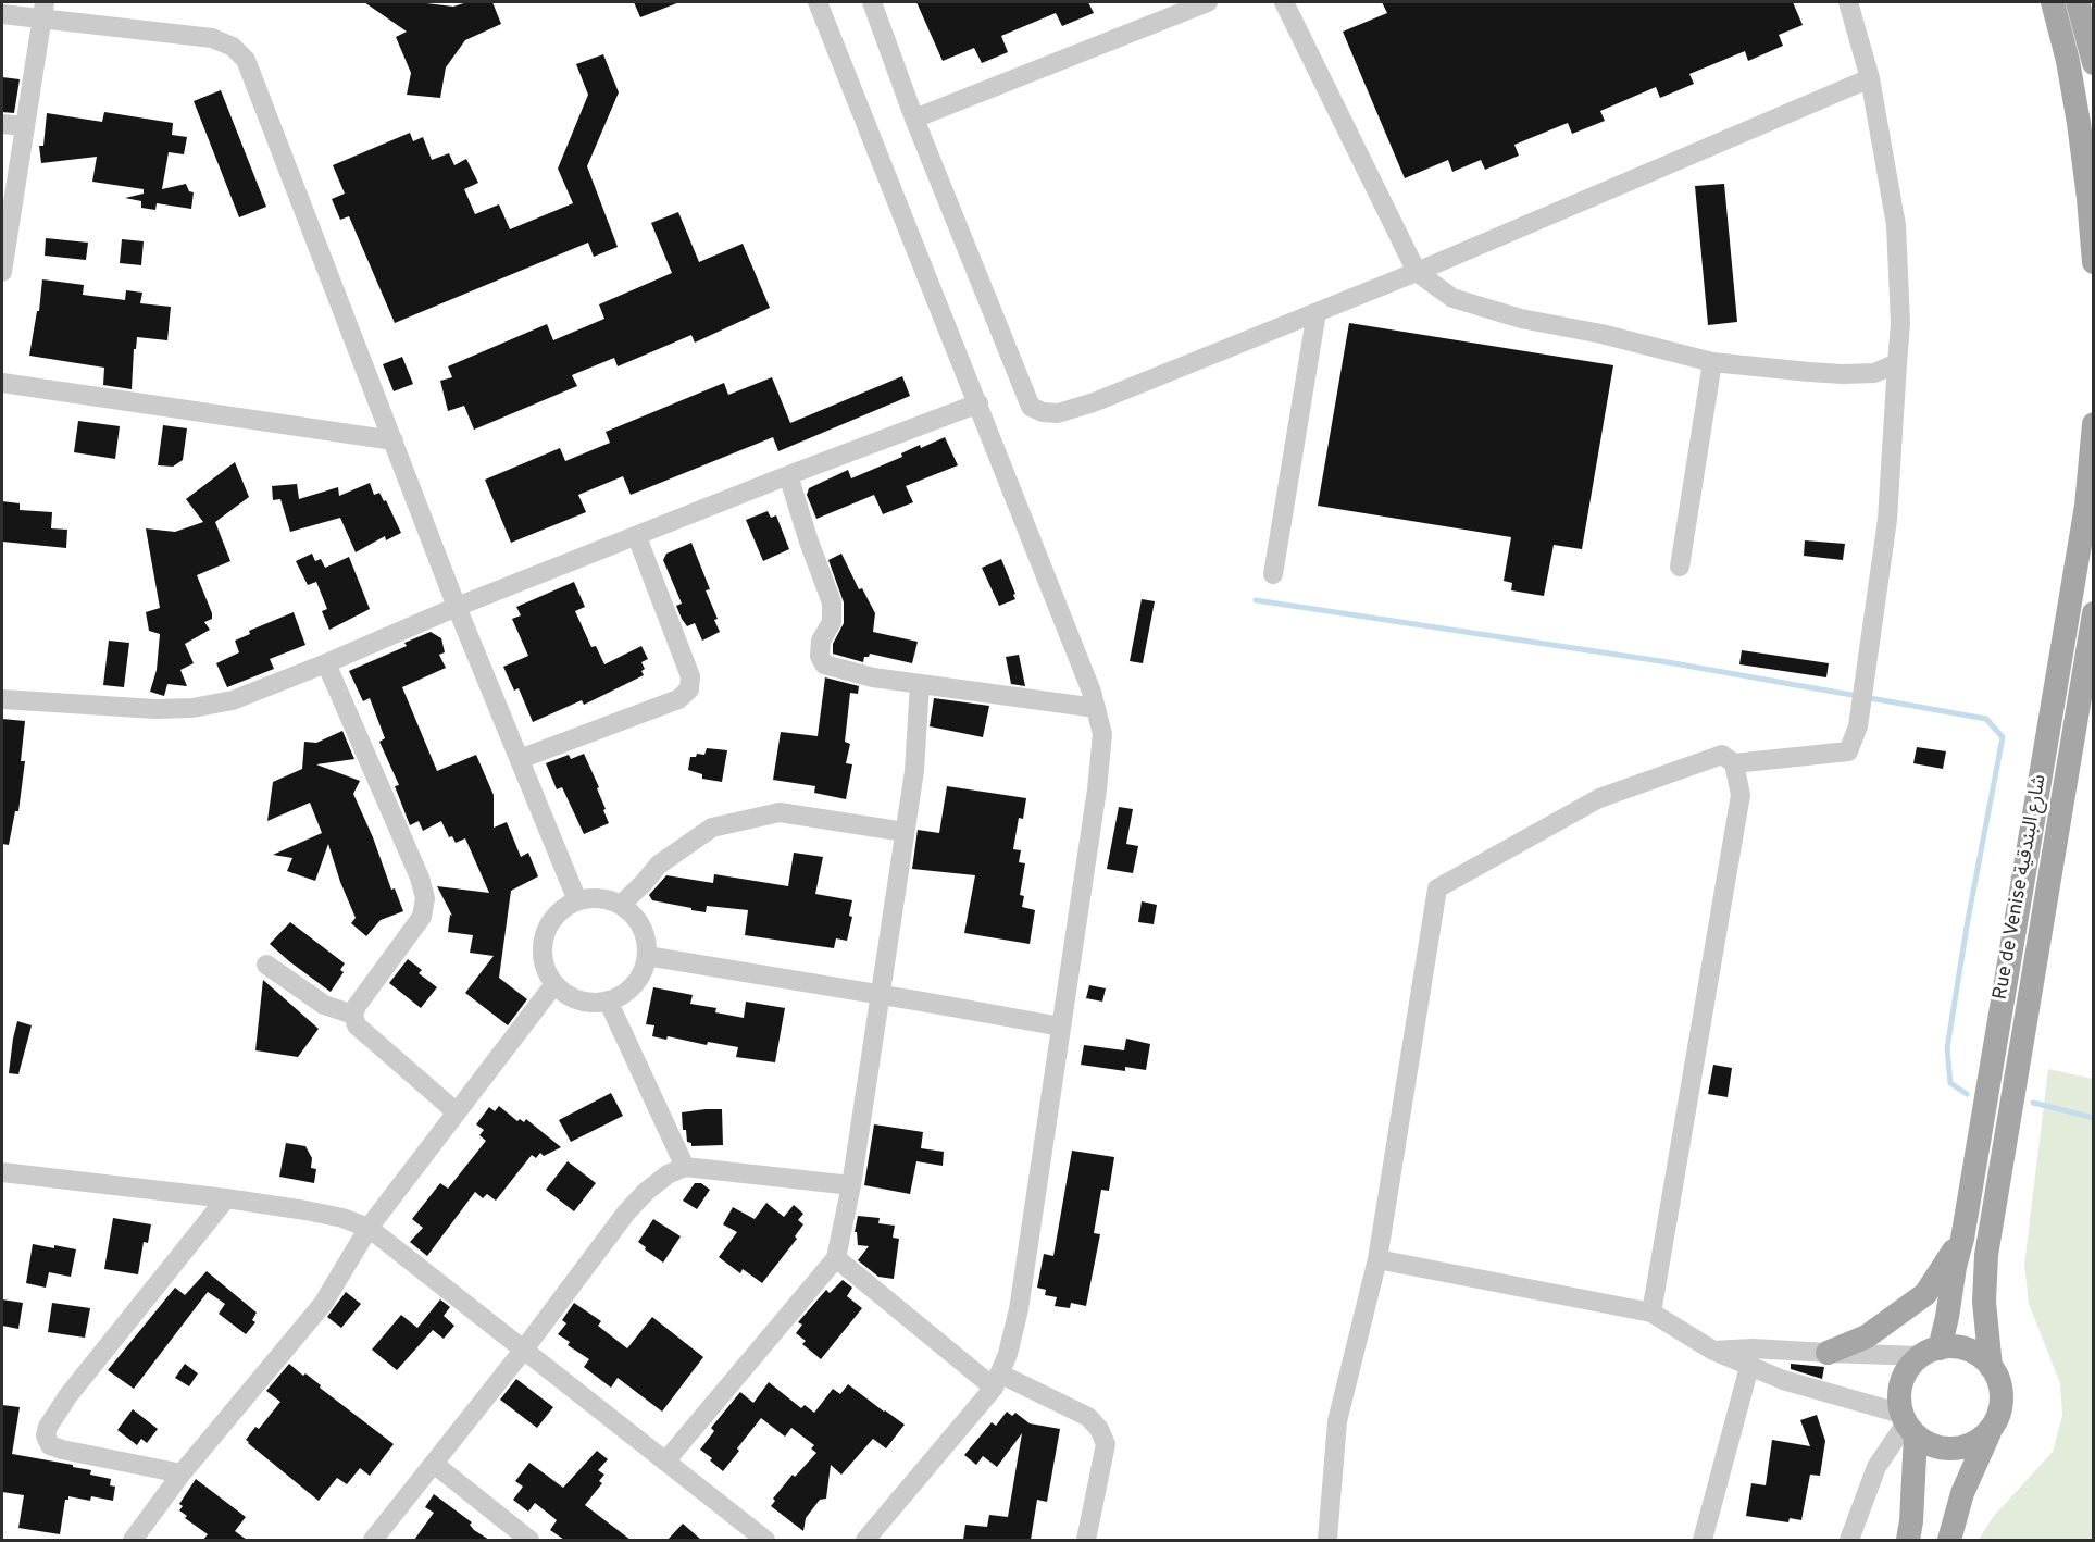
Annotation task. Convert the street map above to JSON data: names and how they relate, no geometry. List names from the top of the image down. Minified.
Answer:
{"streets":{"main road":["Rue de Venise شارع البندقية"]}}
